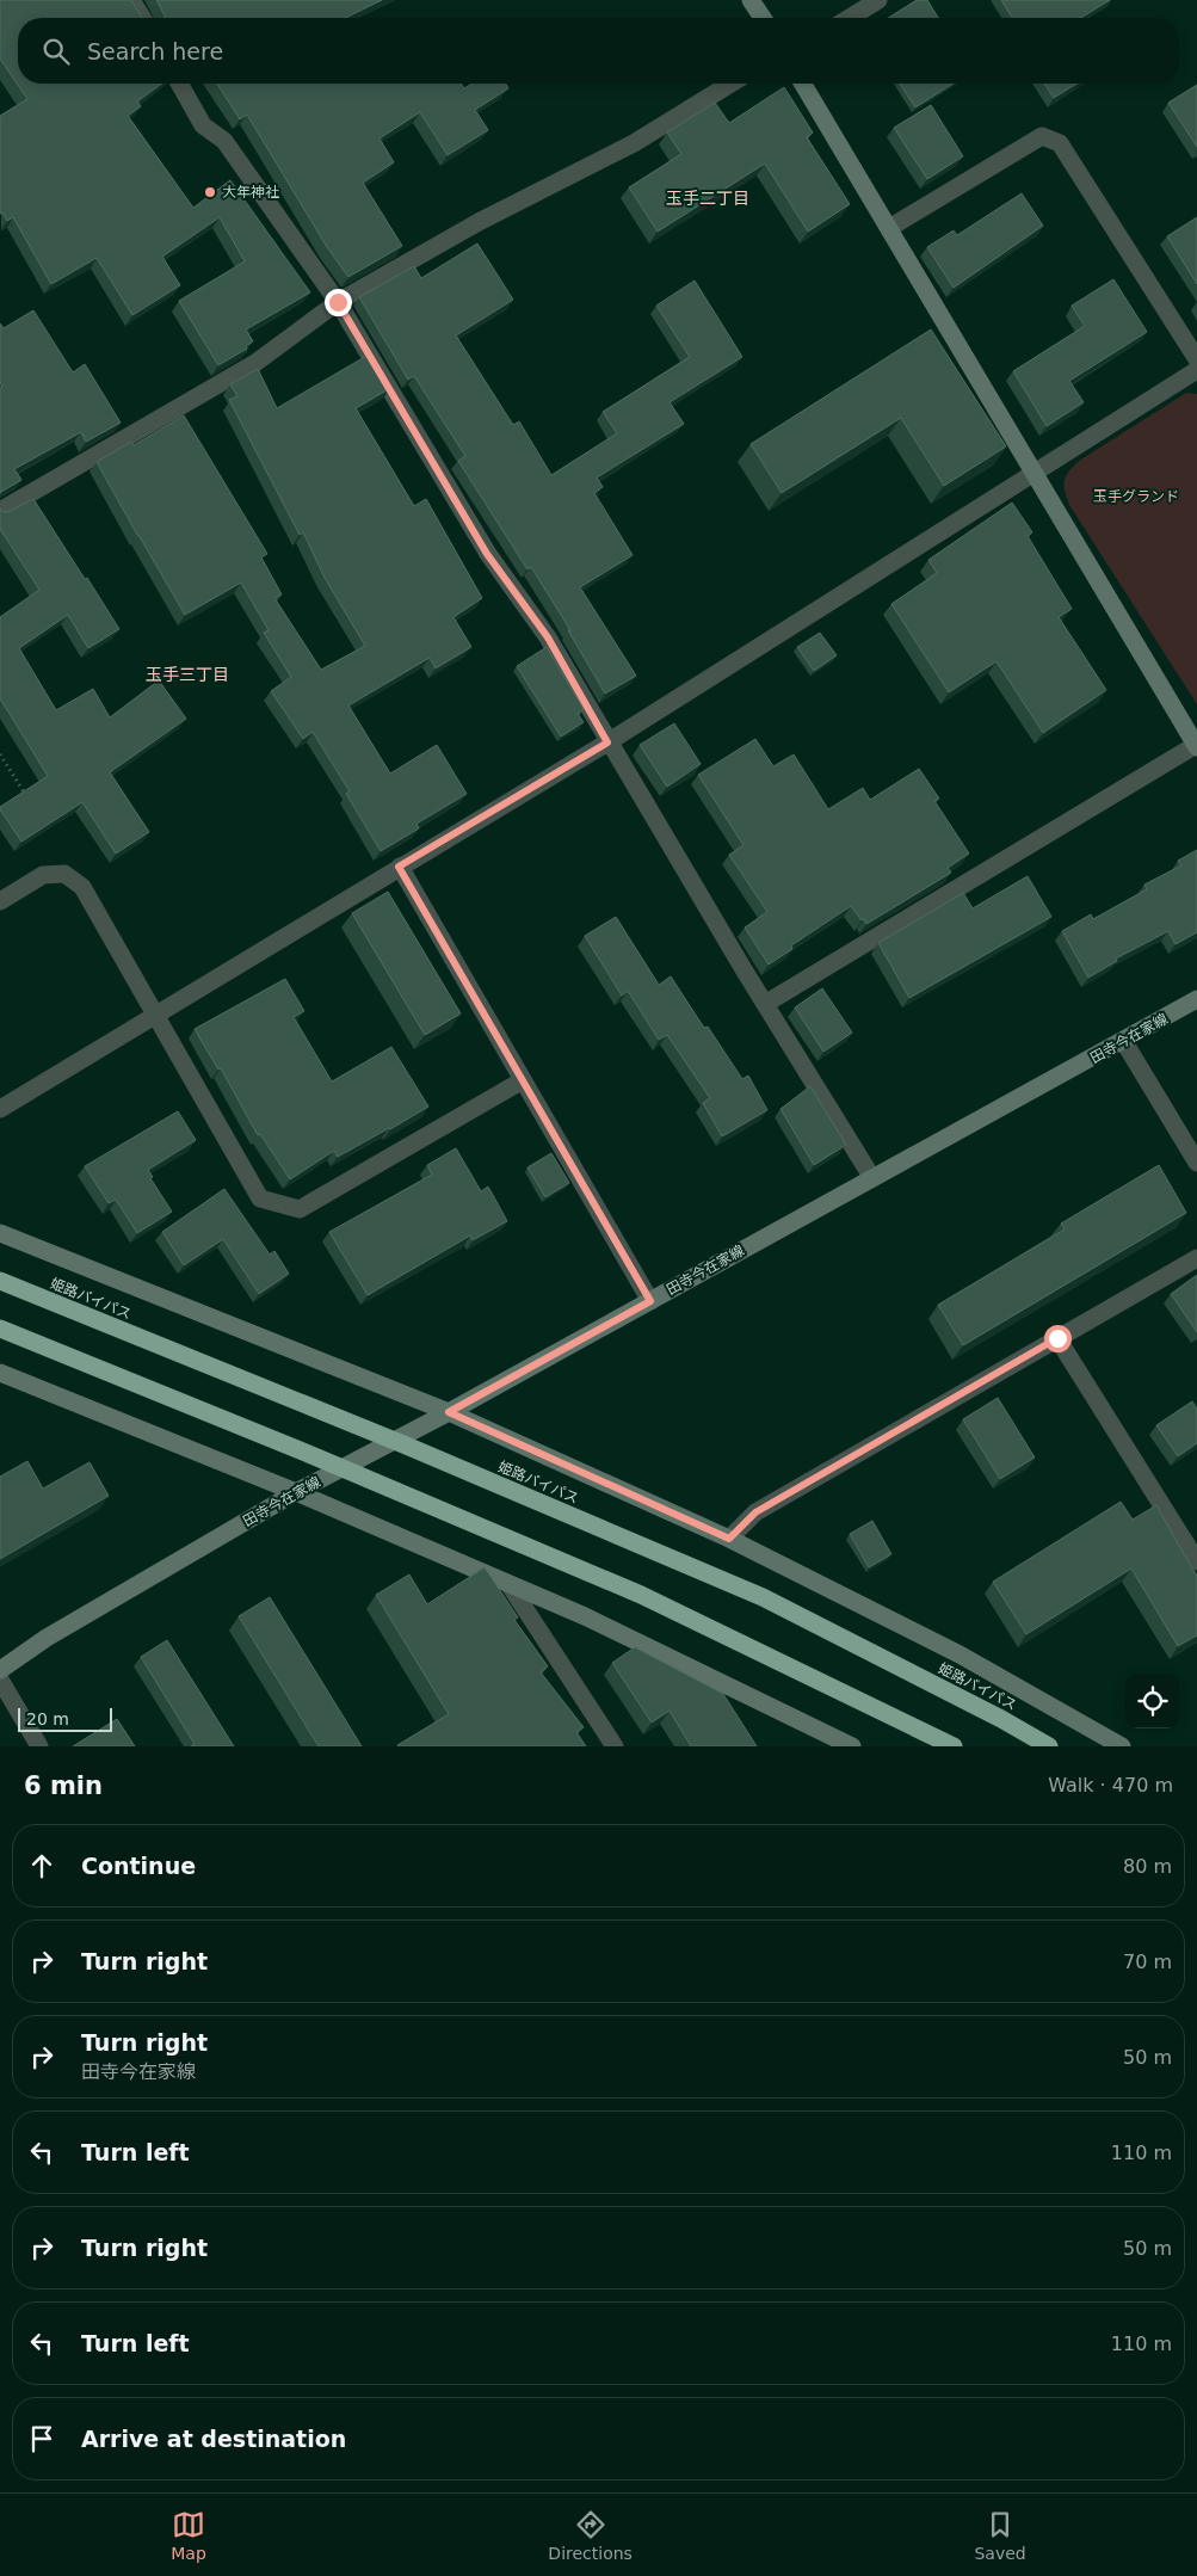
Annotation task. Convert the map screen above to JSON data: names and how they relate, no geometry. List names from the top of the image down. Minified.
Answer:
{"streets":{"highway":["姫路バイパス"],"street":["田寺今在家線"]},"districts":["玉手二丁目","玉手三丁目"],"parks":["玉手グランド"],"places":["大年神社"],"scale_bar":"20 m","page":{"search":"Search here","scale":"20 m","heading":["6 min","Walk · 470 m"],"list":[["Continue","80 m"],["Turn right","70 m"],["Turn right","田寺今在家線","50 m"],["Turn left","110 m"],["Turn right","50 m"],["Turn left","110 m"],"Arrive at destination"],"nav":["Map","Directions","Saved"]}}
